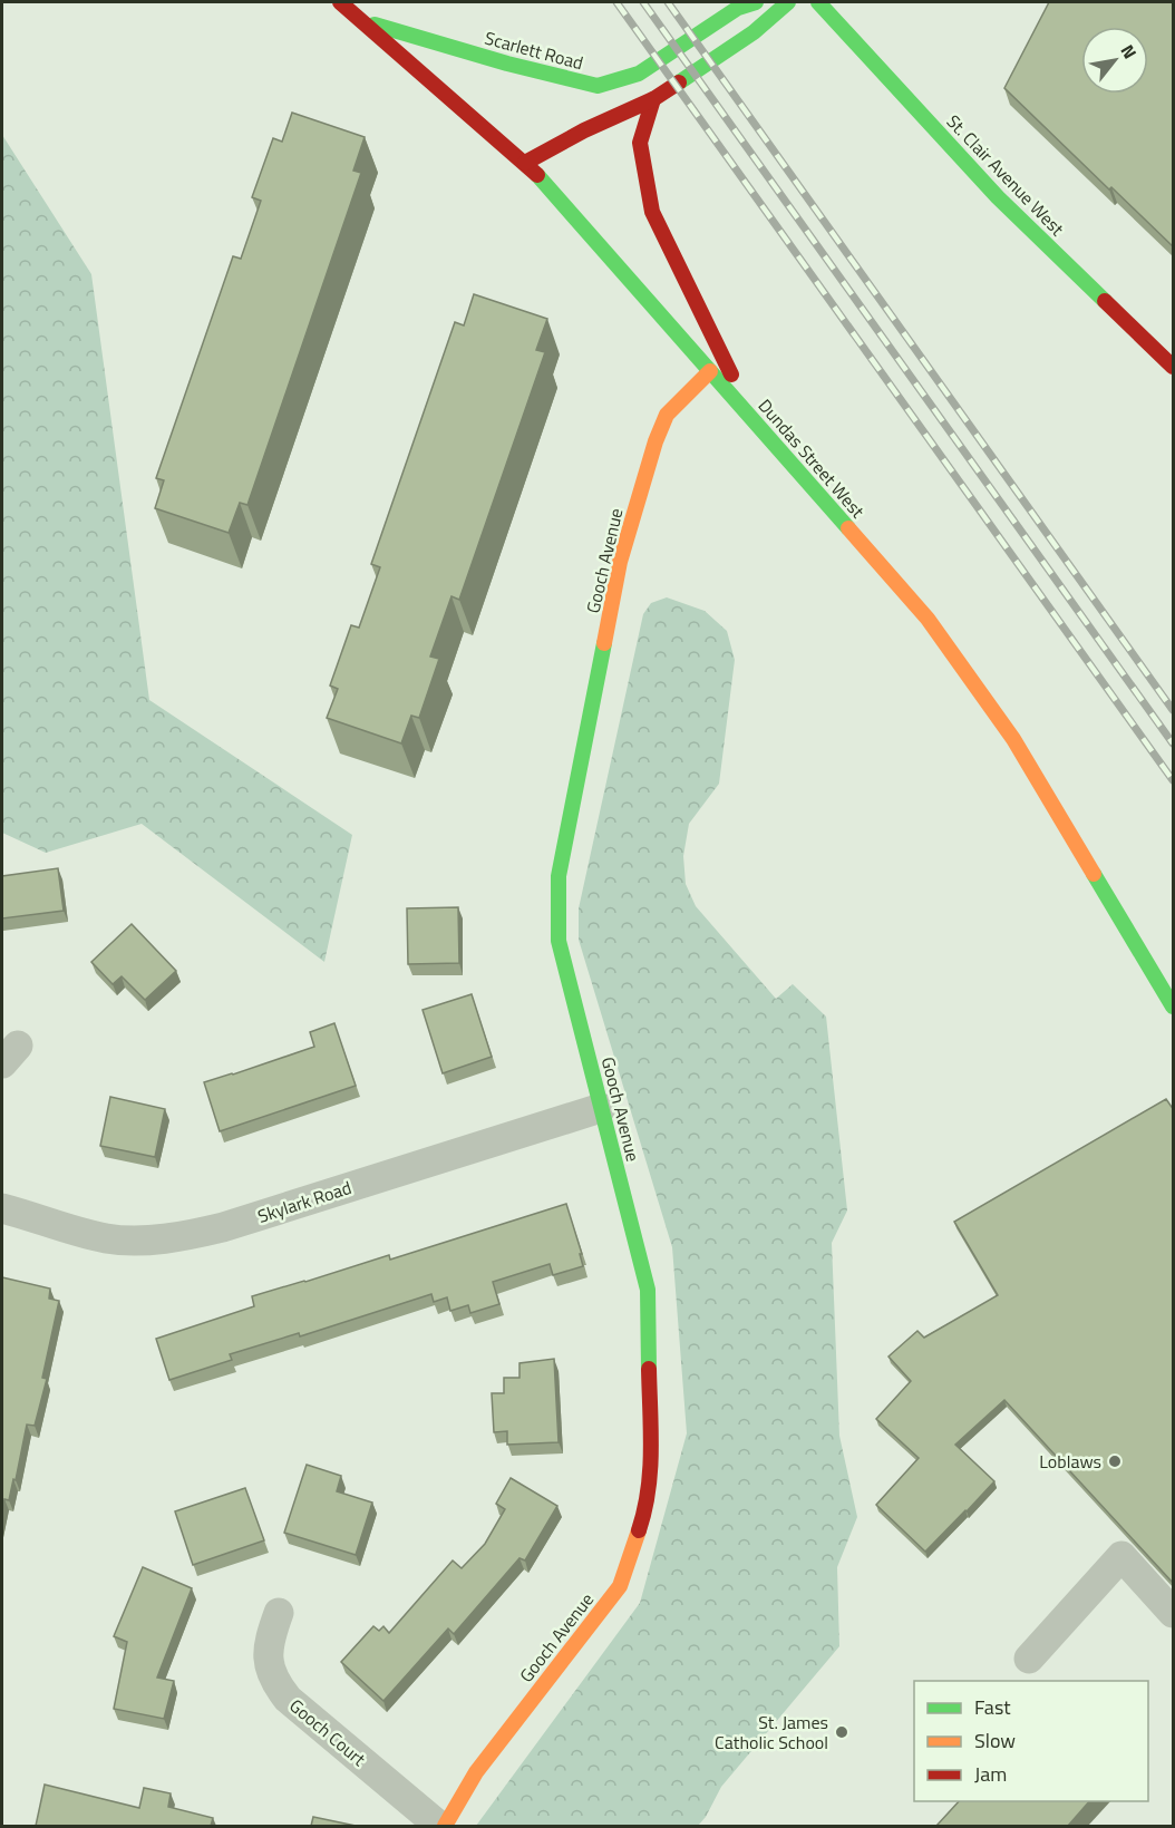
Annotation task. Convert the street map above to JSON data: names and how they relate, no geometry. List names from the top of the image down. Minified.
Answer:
{"streets":{"main road":["Scarlett Road","St. Clair Avenue West","Dundas Street West","Gooch Avenue"],"street":["Skylark Road","Gooch Court"]},"crossings":[["Scarlett Road","Dundas Street West"],["Dundas Street West","Gooch Avenue"],["Gooch Avenue","Skylark Road"]],"places":["Loblaws","St. James Catholic School"],"legend":["Fast","Slow","Jam"],"north":"top right"}
